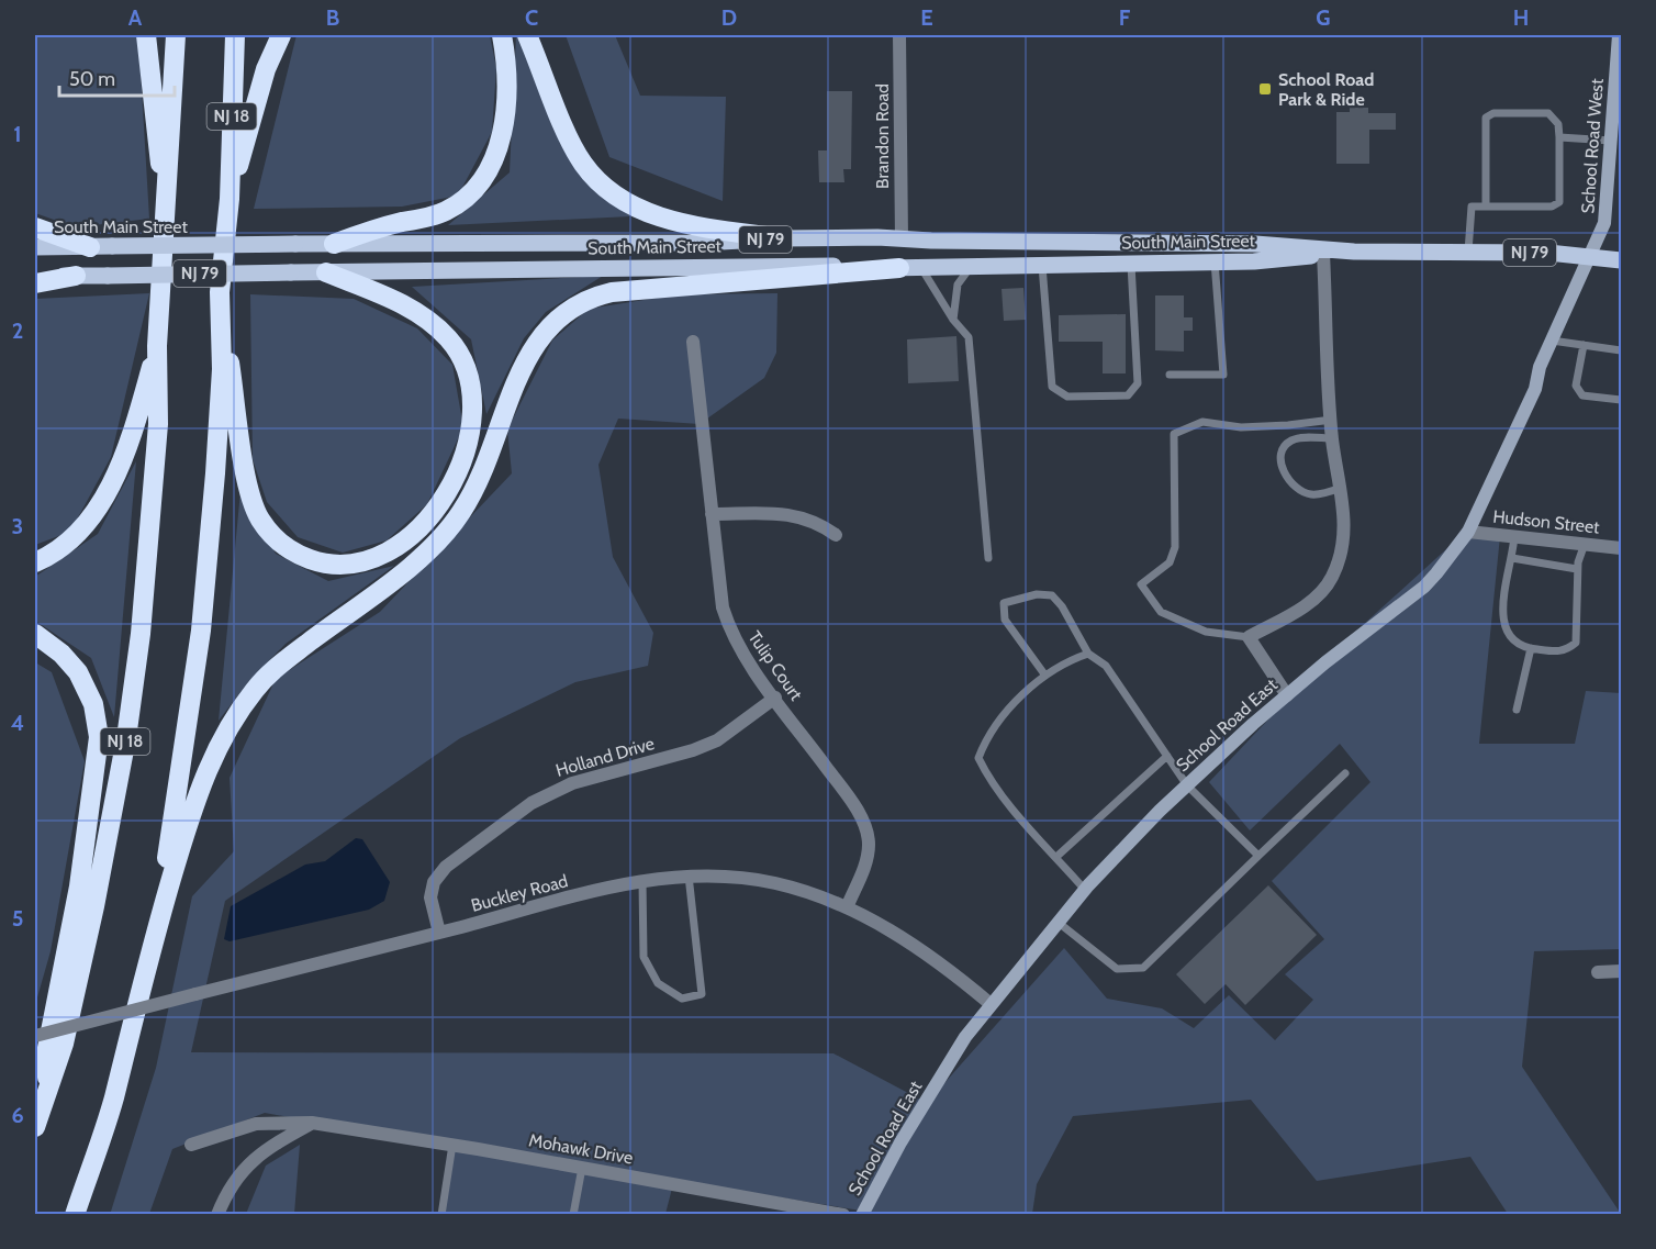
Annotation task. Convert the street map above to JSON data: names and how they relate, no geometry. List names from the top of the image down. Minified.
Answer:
{"streets":{"highway":["NJ 18"],"main road":["South Main Street","NJ 79"],"street":["Brandon Road","School Road West","Hudson Street","Tulip Court","School Road East","Holland Drive","Buckley Road","Mohawk Drive"]},"crossings":[["Brandon Road","South Main Street"],["School Road West","South Main Street"],["School Road West","NJ 79"],["School Road West","School Road East"],["South Main Street","NJ 79"],["South Main Street","School Road East"],["NJ 79","School Road East"],["Hudson Street","School Road East"],["Tulip Court","Holland Drive"],["Tulip Court","Buckley Road"],["School Road East","Buckley Road"],["Holland Drive","Buckley Road"]],"places":{"transit":["School Road Park & Ride"]},"scale_bar":"50 m","grid":{"columns":["A","B","C","D","E","F","G","H"],"rows":["1","2","3","4","5","6"]}}
